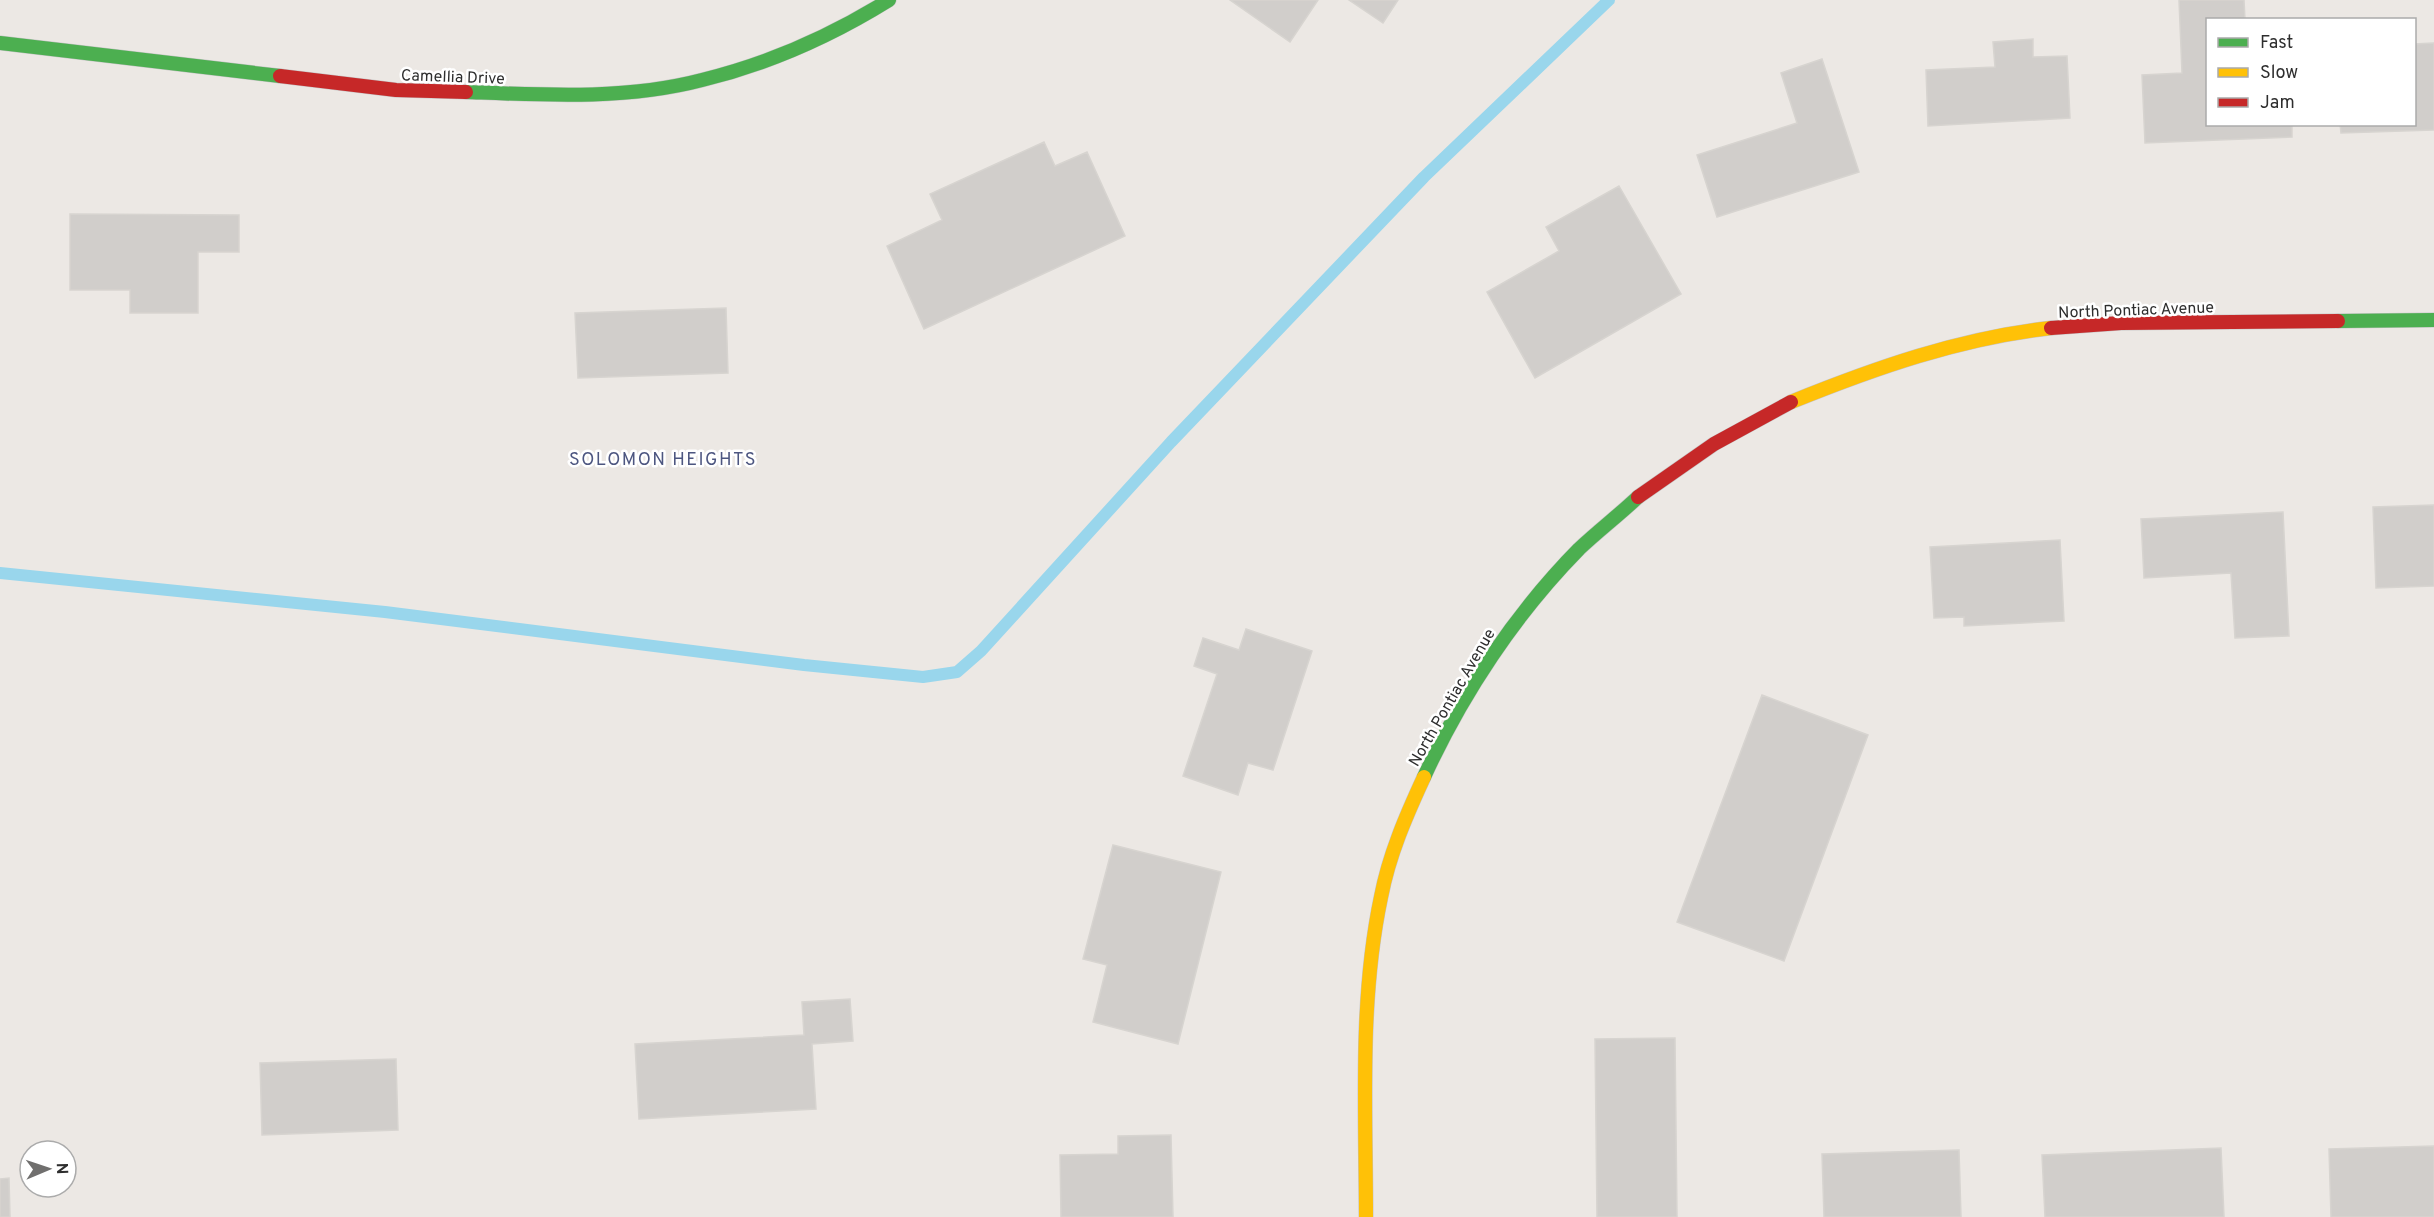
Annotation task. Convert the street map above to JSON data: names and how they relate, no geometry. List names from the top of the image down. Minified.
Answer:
{"streets":{"street":["Camellia Drive","North Pontiac Avenue"]},"districts":["SOLOMON HEIGHTS"],"legend":["Fast","Slow","Jam"],"north":"right"}
